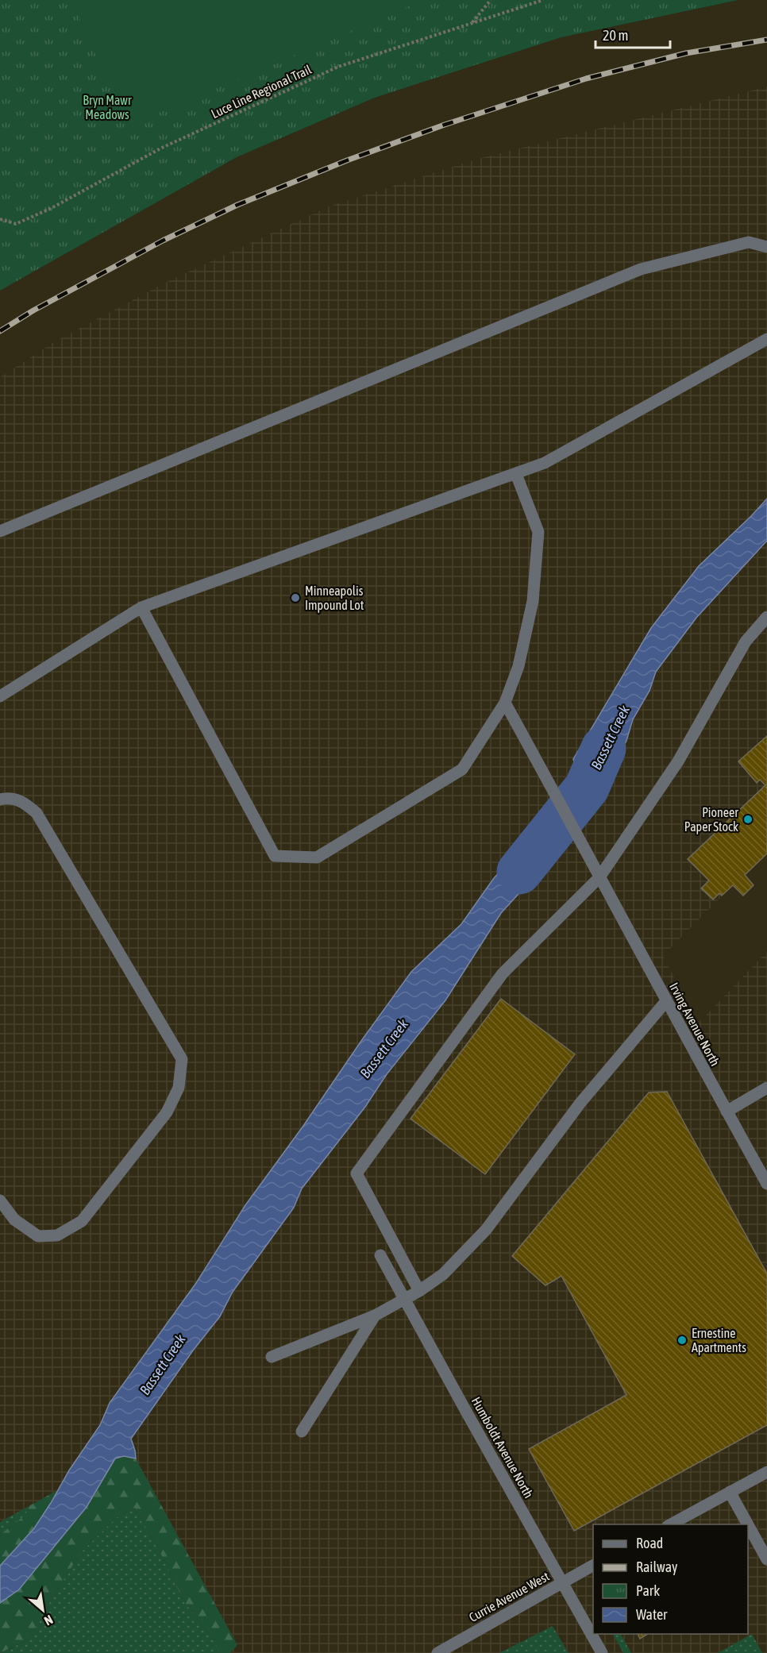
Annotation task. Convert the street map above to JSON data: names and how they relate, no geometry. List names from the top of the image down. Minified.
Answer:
{"streets":{"street":["Irving Avenue North","Humboldt Avenue North","Currie Avenue West"],"path":["Luce Line Regional Trail"]},"crossings":[["Humboldt Avenue North","Currie Avenue West"]],"water":["Bassett Creek"],"parks":["Bryn Mawr Meadows"],"places":["Minneapolis Impound Lot","Pioneer Paper Stock","Ernestine Apartments"],"legend":["Road","Railway","Park","Water"],"scale_bar":"20 m","north":"bottom right"}
